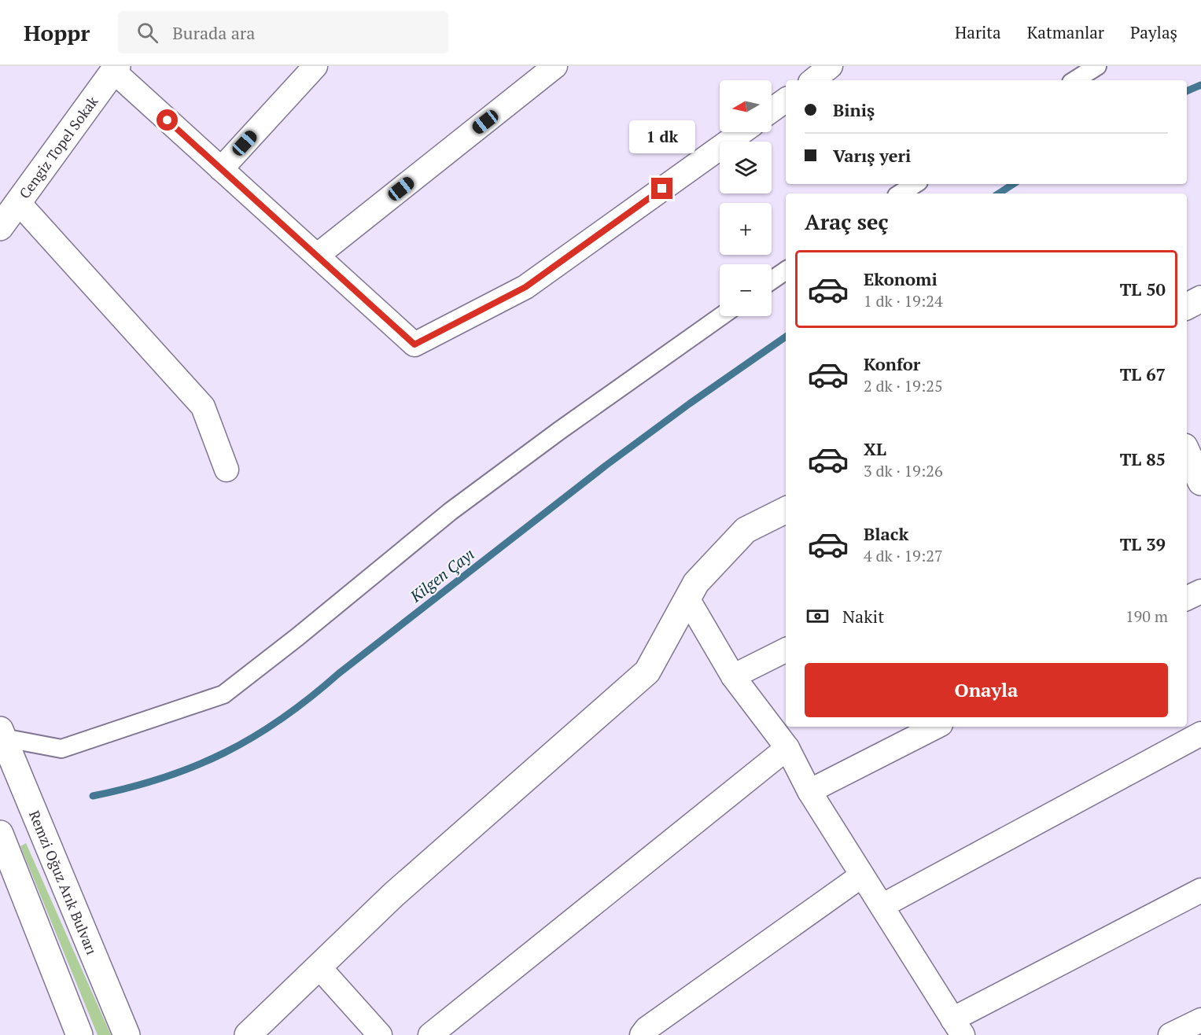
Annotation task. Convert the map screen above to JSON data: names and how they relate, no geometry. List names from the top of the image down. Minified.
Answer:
{"streets":{"street":["Cengiz Topel Sokak","Remzi Oğuz Arık Bulvarı"]},"water":["Kilgen Çayı"],"north":"left","page":{"header":"Hoppr","search":"Burada ara","nav":["Harita","Katmanlar","Paylaş"],"map_buttons":["+","−"],"banner":["Biniş","Varış yeri"],"bubble":"1 dk","heading":"Araç seç","list":[{"name":"Ekonomi","note":"1 dk · 19:24","value":"TL 50"},{"name":"Konfor","note":"2 dk · 19:25","value":"TL 67"},{"name":"XL","note":"3 dk · 19:26","value":"TL 85"},{"name":"Black","note":"4 dk · 19:27","value":"TL 39"}],"pay":["Nakit","190 m"],"buttons":"Onayla"}}
